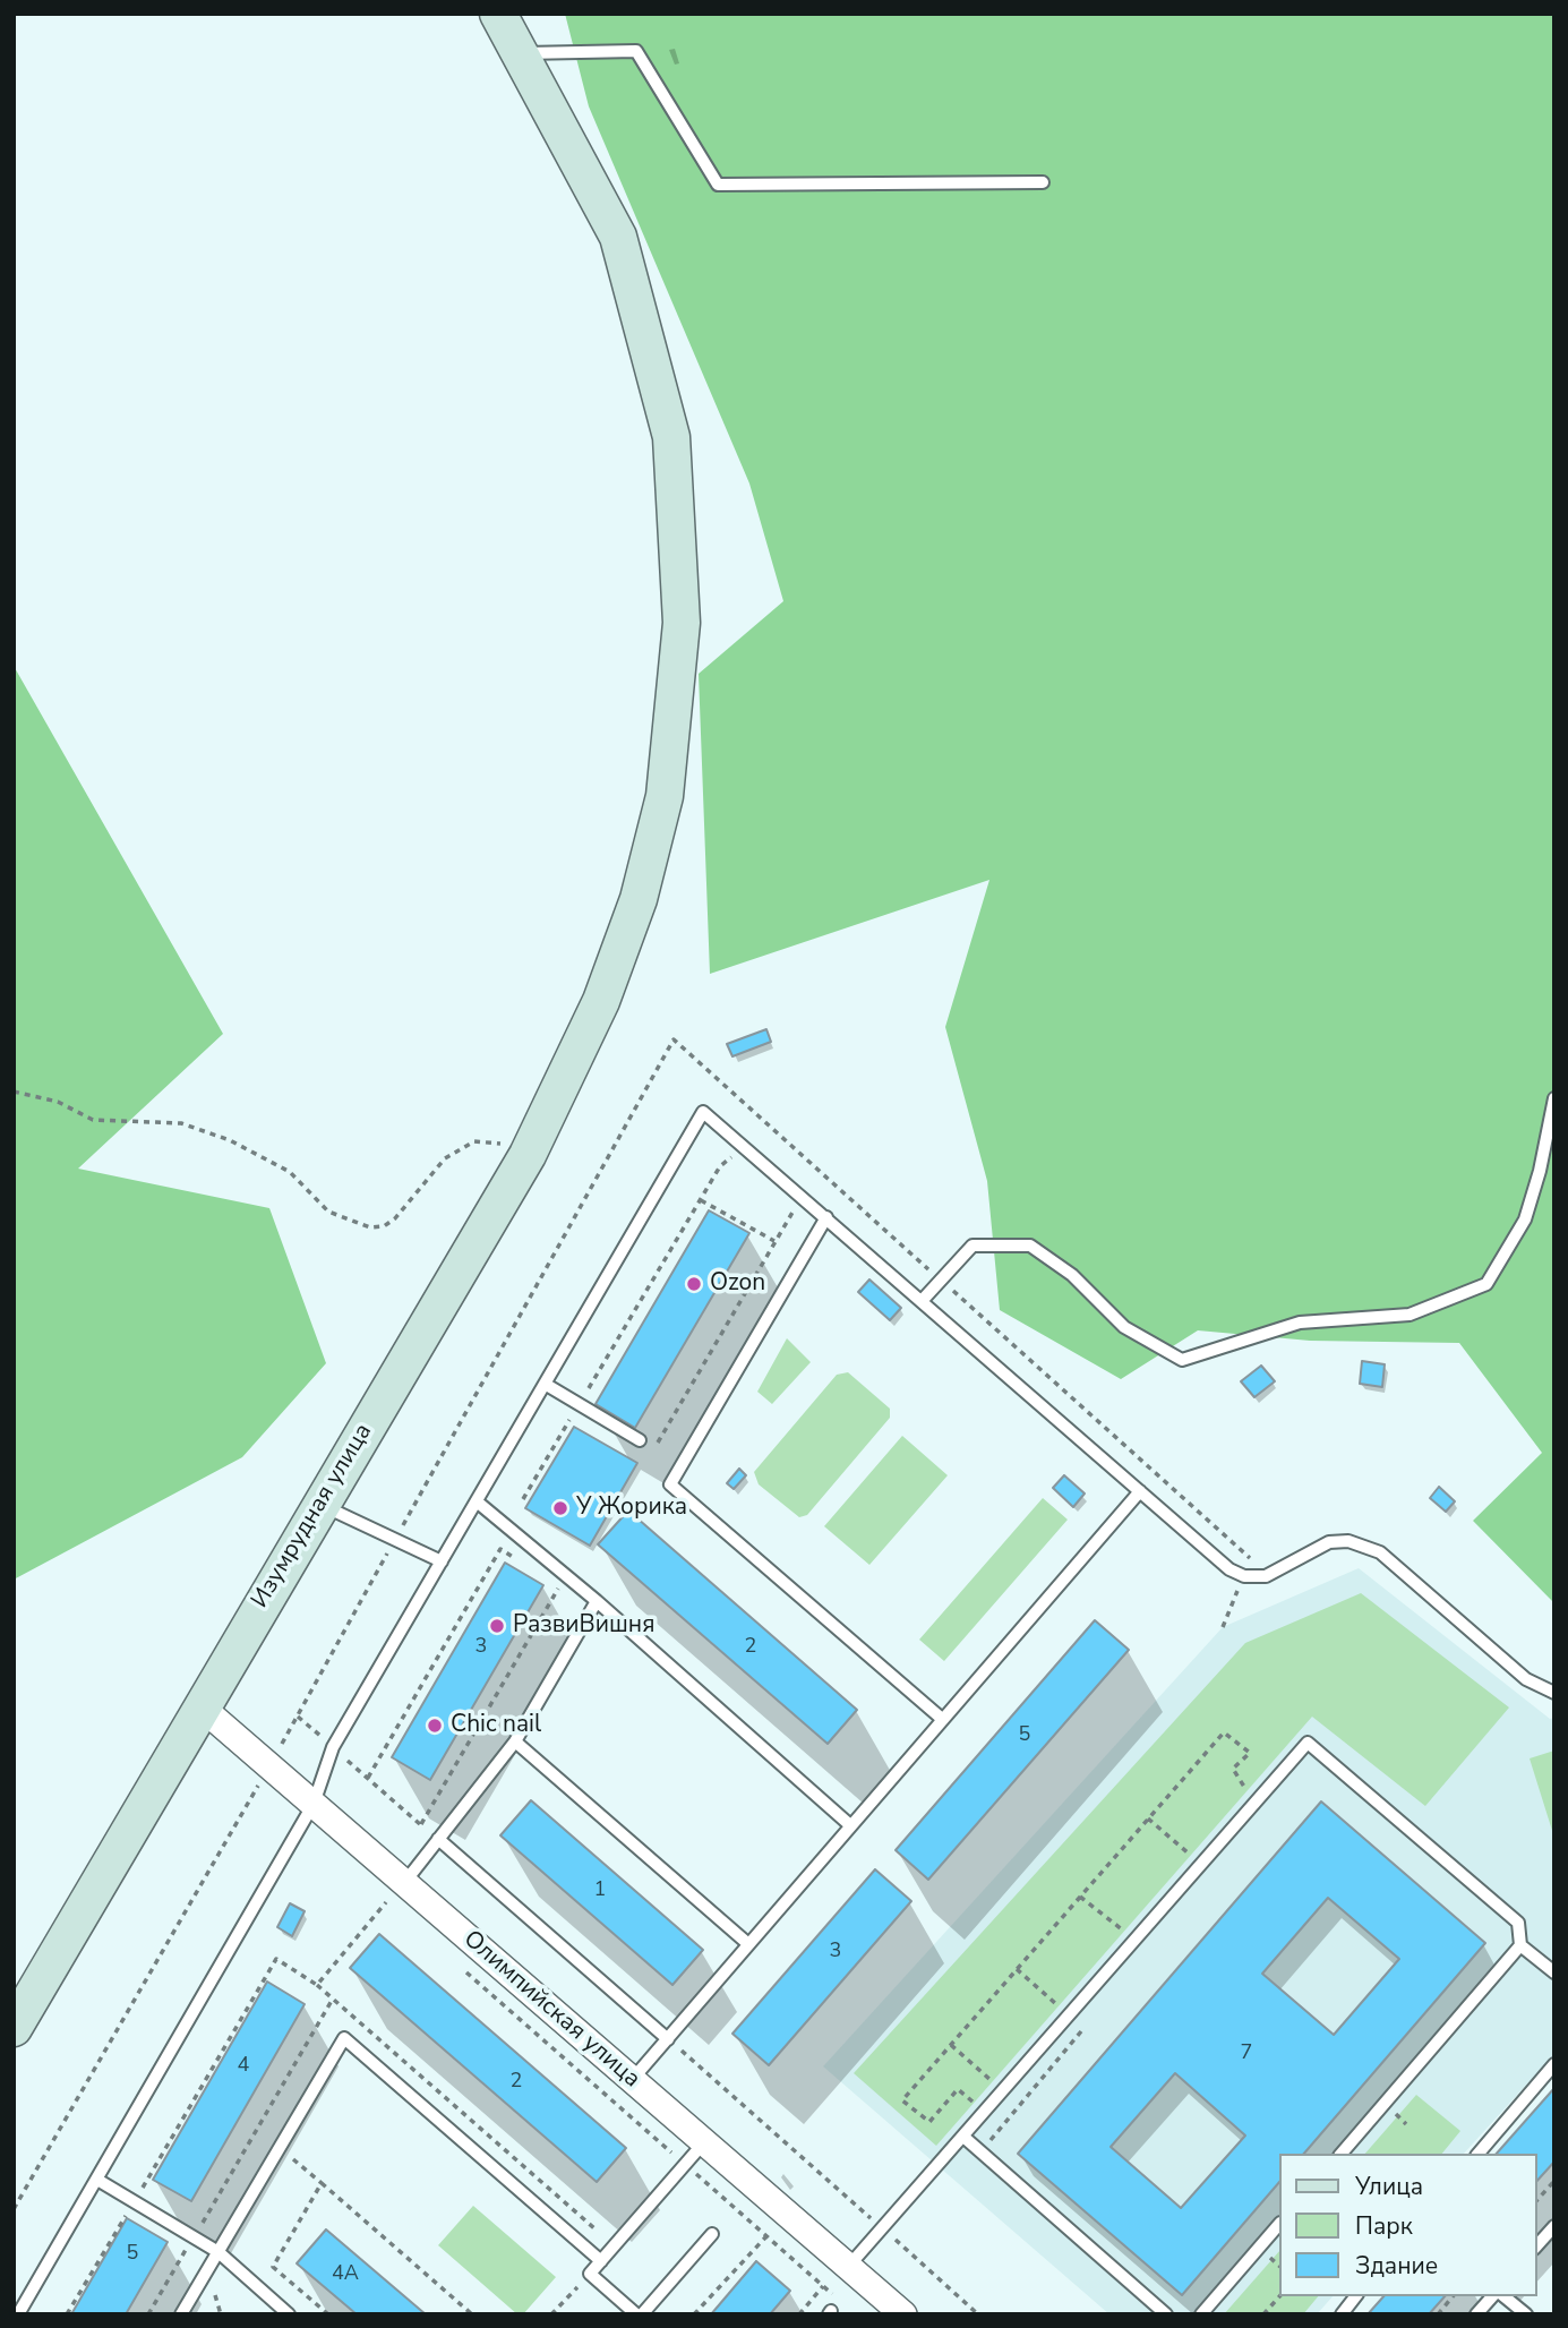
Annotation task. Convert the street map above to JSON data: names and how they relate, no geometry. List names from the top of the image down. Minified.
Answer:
{"streets":{"street":["Изумрудная улица","Олимпийская улица"]},"crossings":[["Изумрудная улица","Олимпийская улица"]],"places":["Ozon","У Жорика","РазвиВишня","Chic nail"],"house_numbers":["3","2","5","1","3","7","4","2","5","4А"],"legend":["Улица","Парк","Здание"]}
